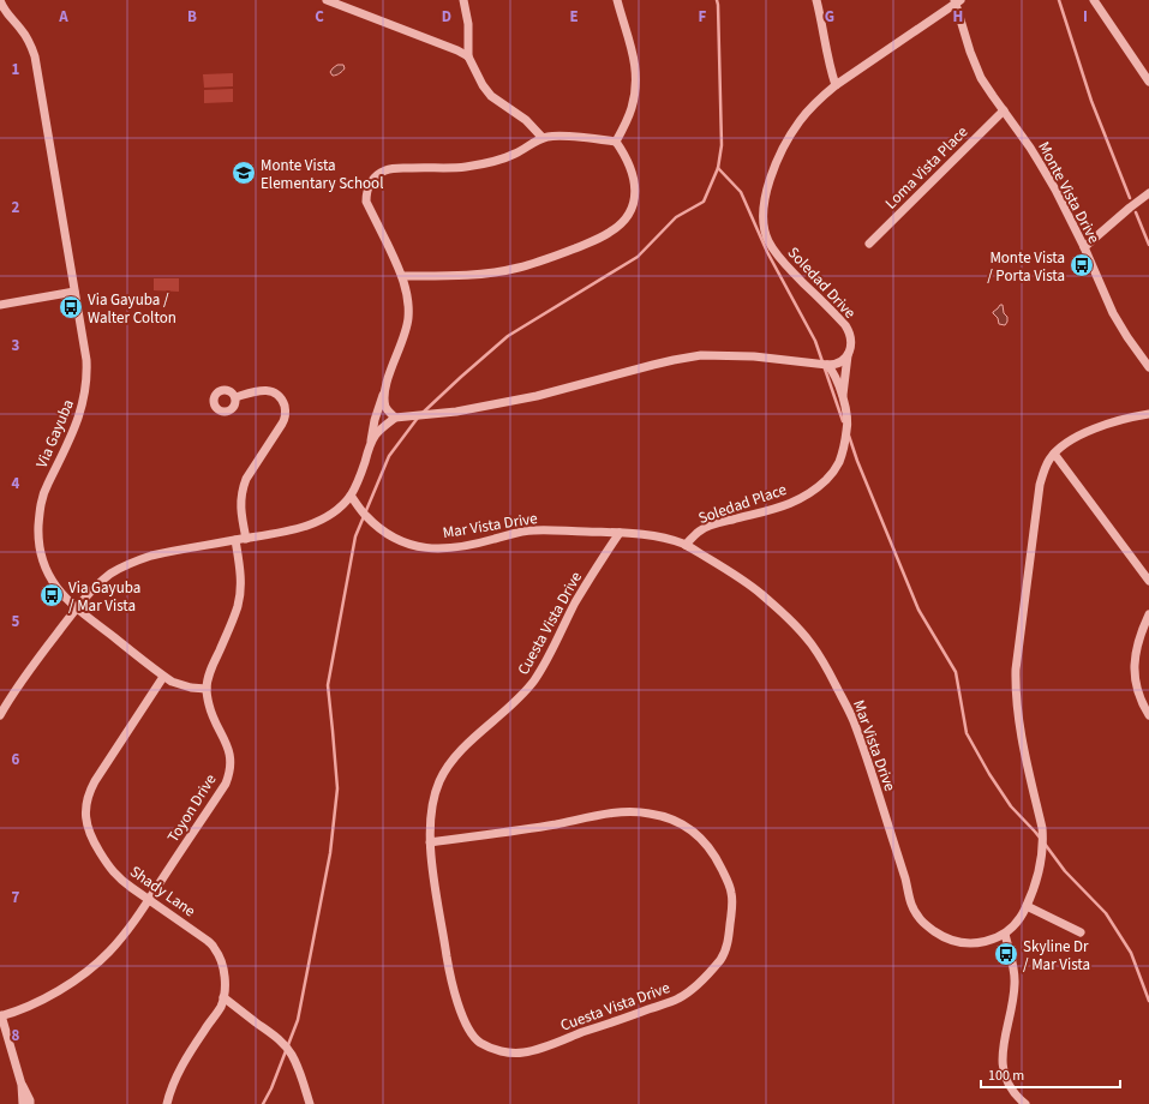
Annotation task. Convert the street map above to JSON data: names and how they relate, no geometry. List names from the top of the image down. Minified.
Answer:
{"streets":{"street":["Loma Vista Place","Monte Vista Drive","Soledad Drive","Via Gayuba","Soledad Place","Mar Vista Drive","Cuesta Vista Drive","Toyon Drive","Shady Lane"]},"crossings":[["Loma Vista Place","Monte Vista Drive"],["Monte Vista Drive","Soledad Drive"],["Soledad Drive","Soledad Place"],["Via Gayuba","Toyon Drive"],["Via Gayuba","Shady Lane"],["Soledad Place","Mar Vista Drive"],["Mar Vista Drive","Cuesta Vista Drive"],["Toyon Drive","Shady Lane"]],"places":{"school or university":["Monte Vista Elementary School"],"bus stop":["Monte Vista / Porta Vista","Via Gayuba / Walter Colton","Via Gayuba / Mar Vista","Skyline Dr / Mar Vista"]},"scale_bar":"100 m","grid":{"columns":["A","B","C","D","E","F","G","H","I"],"rows":["1","2","3","4","5","6","7","8"]}}
